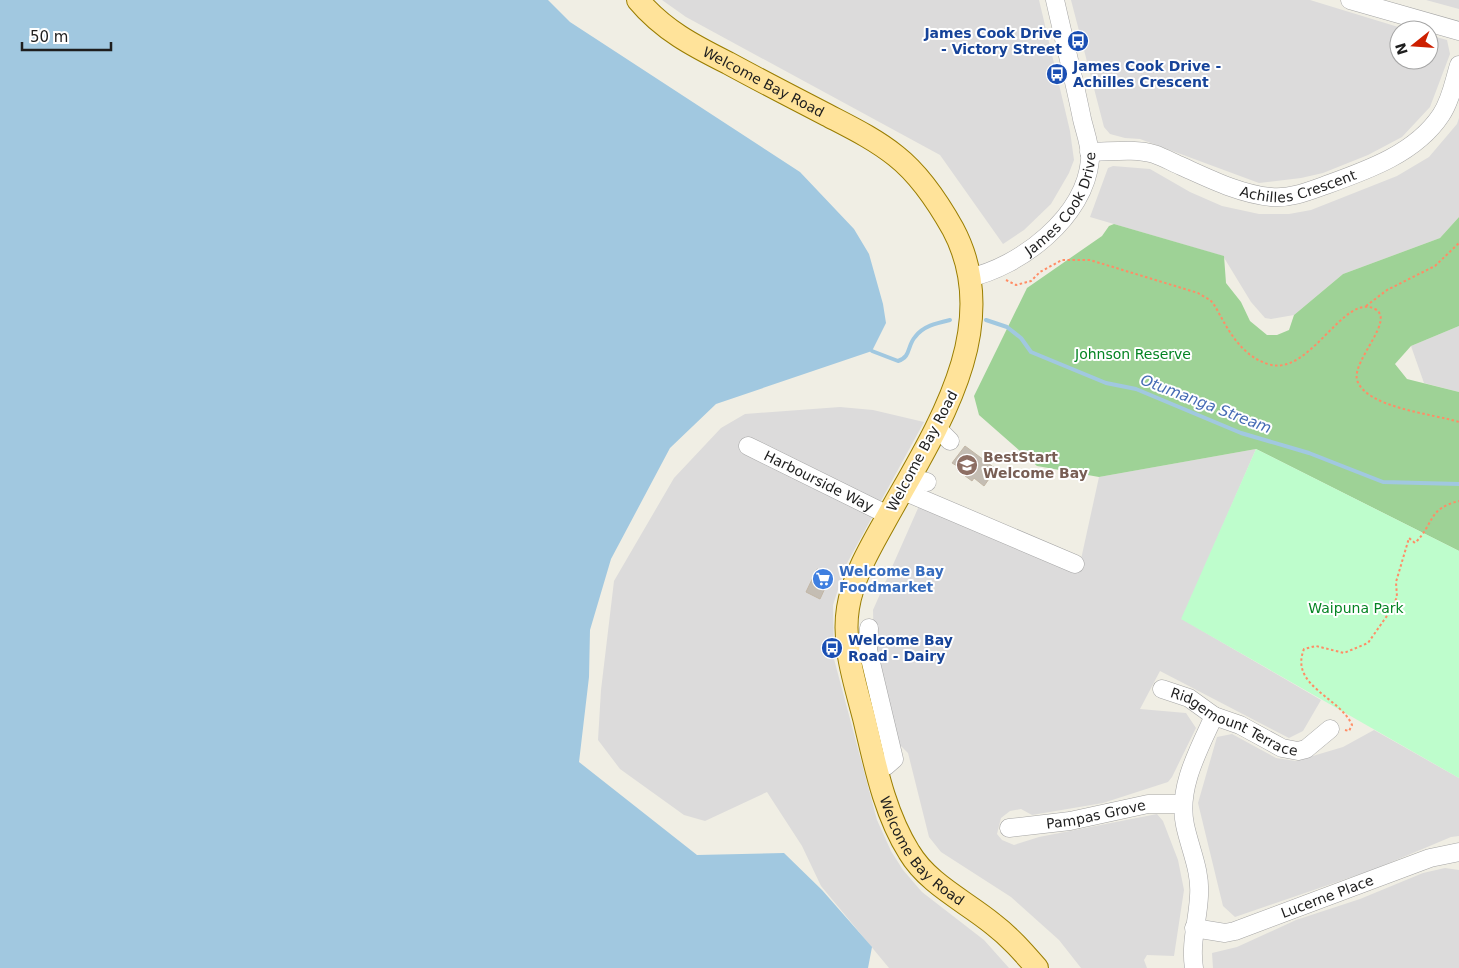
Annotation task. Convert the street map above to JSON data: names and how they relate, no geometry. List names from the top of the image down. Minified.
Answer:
{"streets":{"main road":["Welcome Bay Road"],"street":["Achilles Crescent","James Cook Drive","Harbourside Way","Ridgemount Terrace","Pampas Grove","Lucerne Place"]},"crossings":[["Welcome Bay Road","James Cook Drive"],["Welcome Bay Road","Harbourside Way"],["Achilles Crescent","James Cook Drive"]],"water":["Otumanga Stream"],"parks":["Johnson Reserve","Waipuna Park"],"places":{"bus stop":["James Cook Drive - Victory Street","James Cook Drive - Achilles Crescent","Welcome Bay Road - Dairy"],"school or university":["BestStart Welcome Bay"],"supermarket":["Welcome Bay Foodmarket"]},"scale_bar":"50 m","north":"left"}
